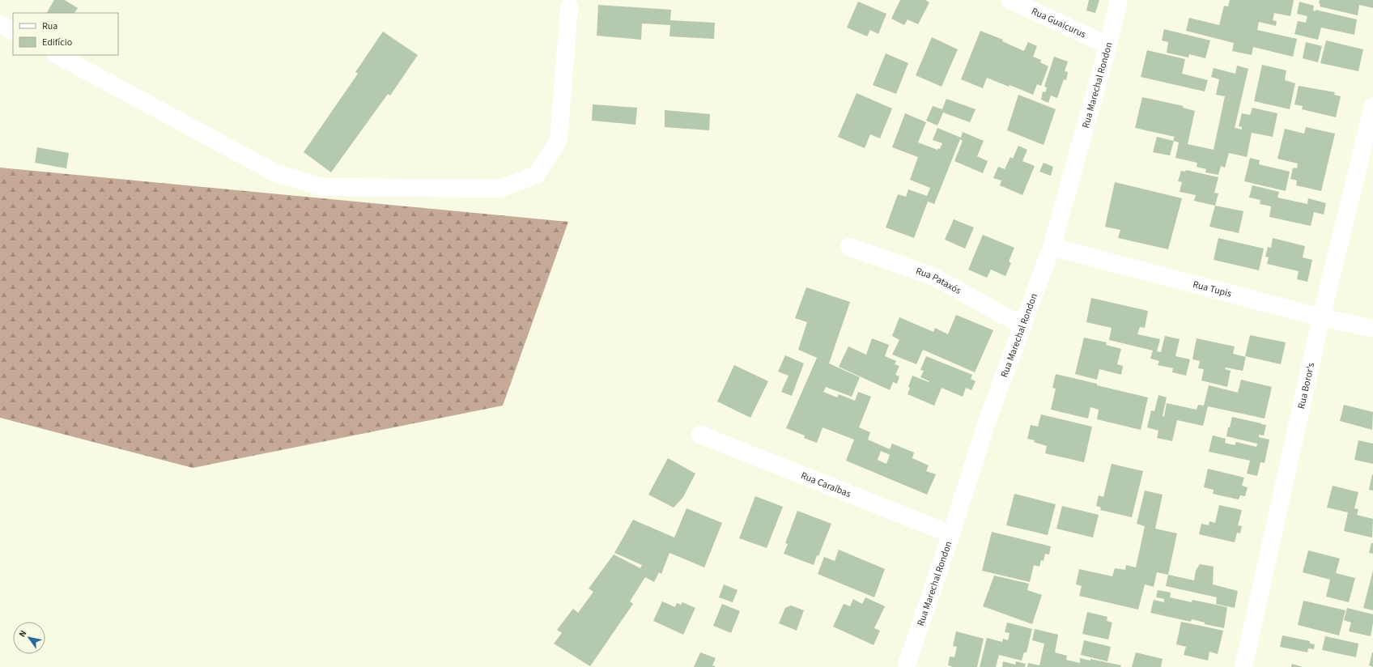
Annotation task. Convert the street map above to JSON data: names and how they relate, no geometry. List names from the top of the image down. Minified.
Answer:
{"streets":{"street":["Rua Guaicurus","Rua Marechal Rondon","Rua Pataxós","Rua Tupis","Rua Boror's","Rua Caraíbas"]},"crossings":[["Rua Guaicurus","Rua Marechal Rondon"],["Rua Marechal Rondon","Rua Pataxós"],["Rua Marechal Rondon","Rua Tupis"],["Rua Marechal Rondon","Rua Caraíbas"],["Rua Tupis","Rua Boror's"]],"legend":["Rua","Edifício"],"north":"top left"}
